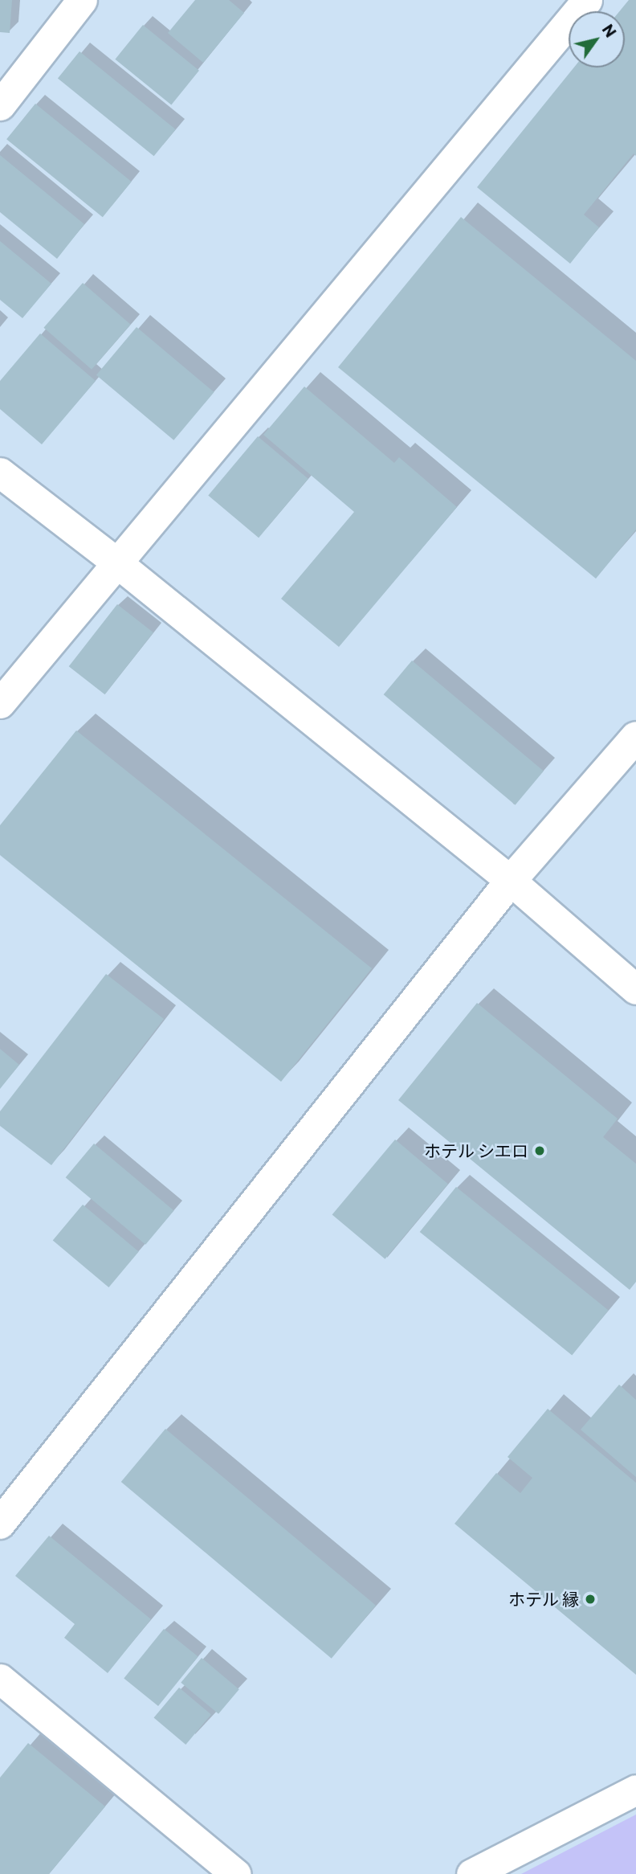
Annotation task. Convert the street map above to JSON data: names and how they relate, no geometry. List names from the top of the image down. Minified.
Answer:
{"places":["ホテル シエロ","ホテル 縁"],"north":"top right"}
